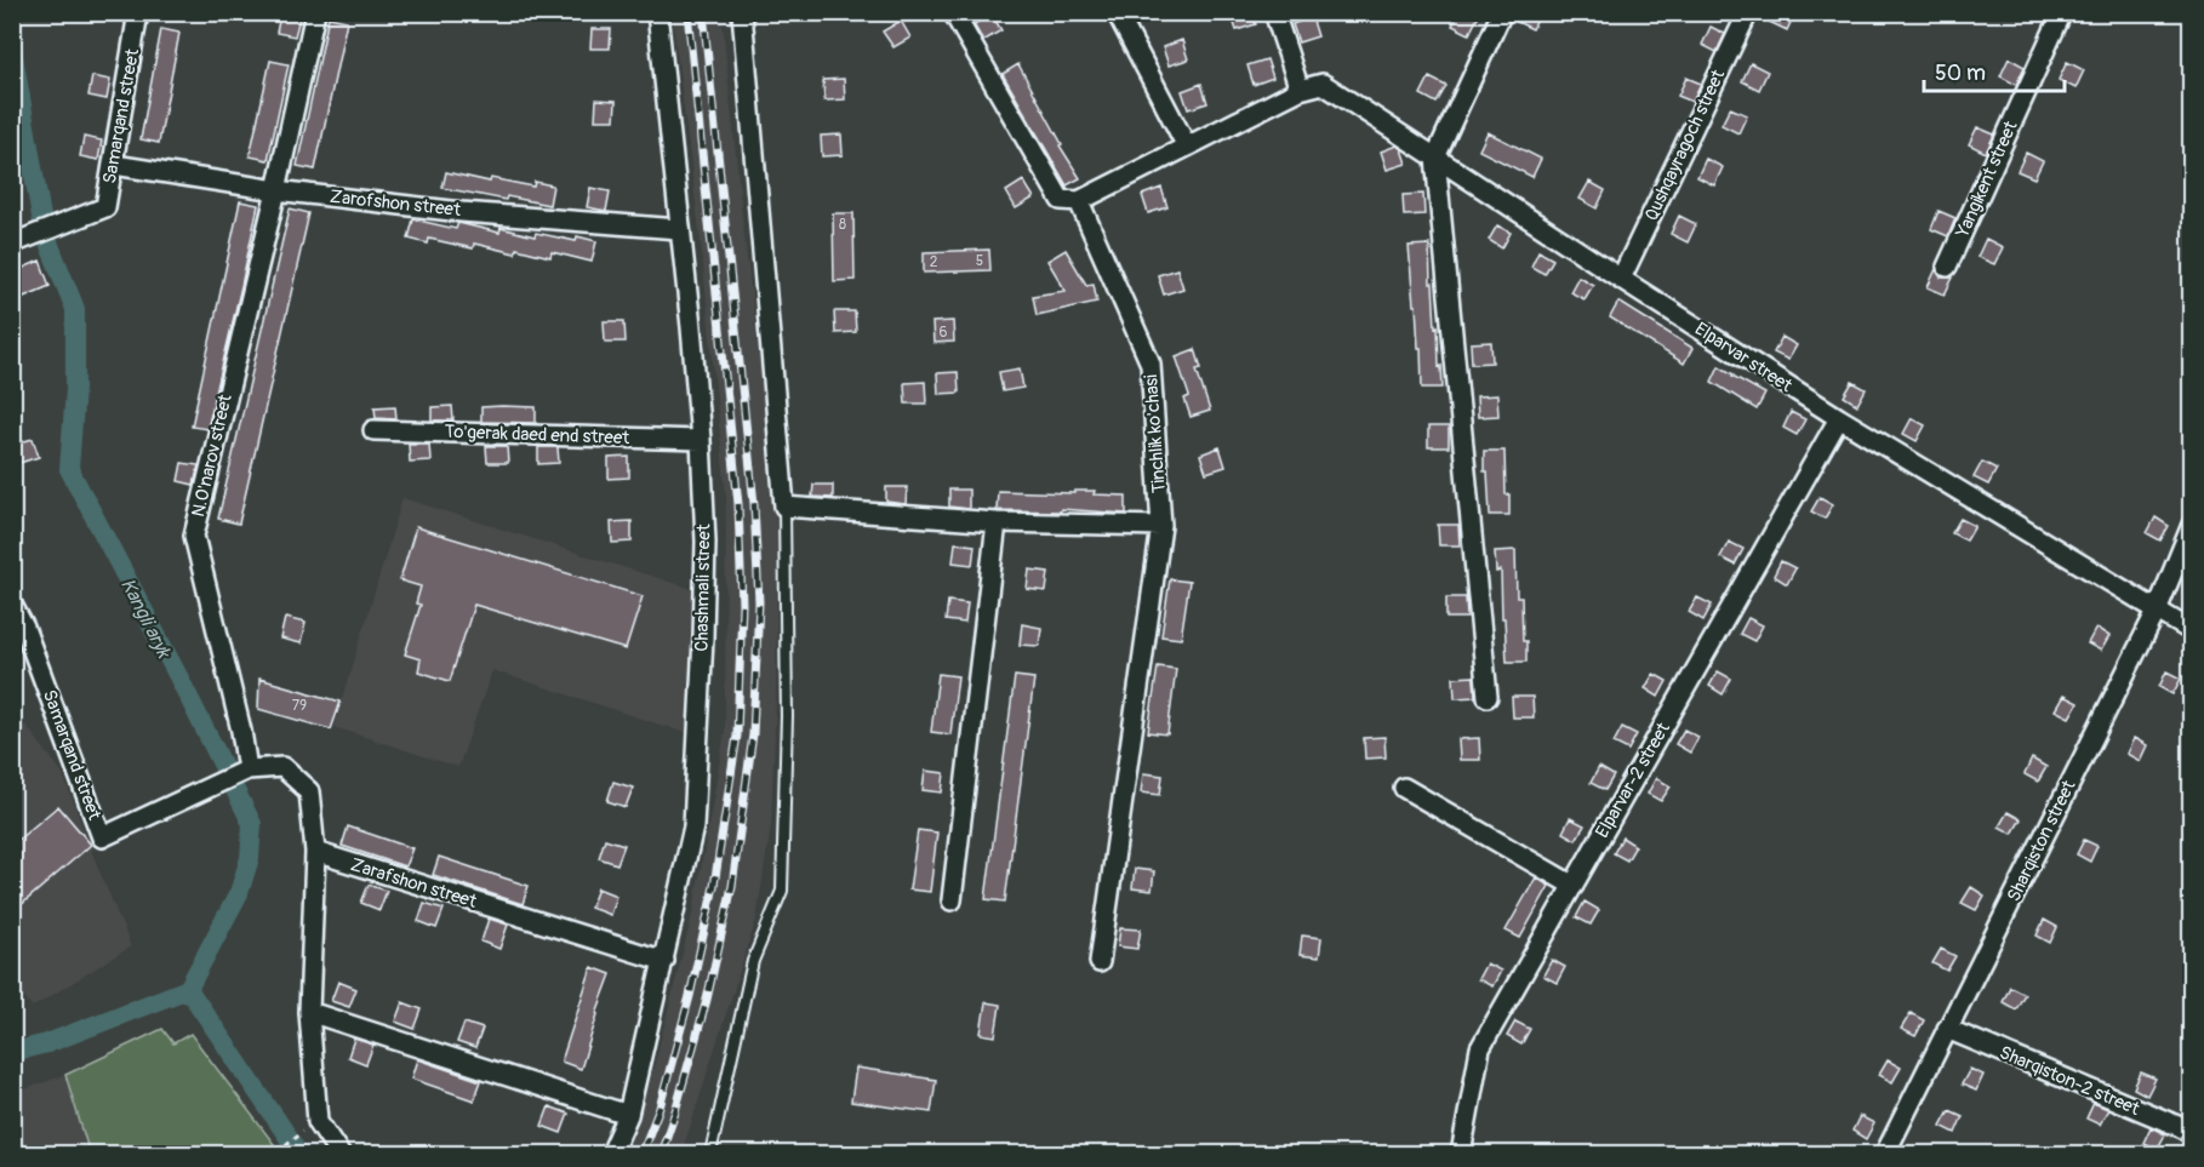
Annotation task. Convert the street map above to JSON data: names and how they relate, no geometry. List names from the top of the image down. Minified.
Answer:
{"streets":{"street":["Samarqand street","Qushqayragoch street","Yangikent street","Zarofshon street","Elparvar street","Tinchlik ko'chasi","To'gerak daed end street","N.O'narov street","Chashmali street","Elparvar-2 street","Sharqiston street","Zarafshon street","Sharqiston-2 street"]},"crossings":[["Samarqand street","Zarofshon street"],["Samarqand street","N.O'narov street"],["Qushqayragoch street","Elparvar street"],["Zarofshon street","N.O'narov street"],["Zarofshon street","Chashmali street"],["Elparvar street","Elparvar-2 street"],["Elparvar street","Sharqiston street"],["To'gerak daed end street","Chashmali street"],["Chashmali street","Zarafshon street"],["Sharqiston street","Sharqiston-2 street"]],"water":["Kangli aryk"],"house_numbers":["8","5","2","6","79"],"scale_bar":"50 m"}
